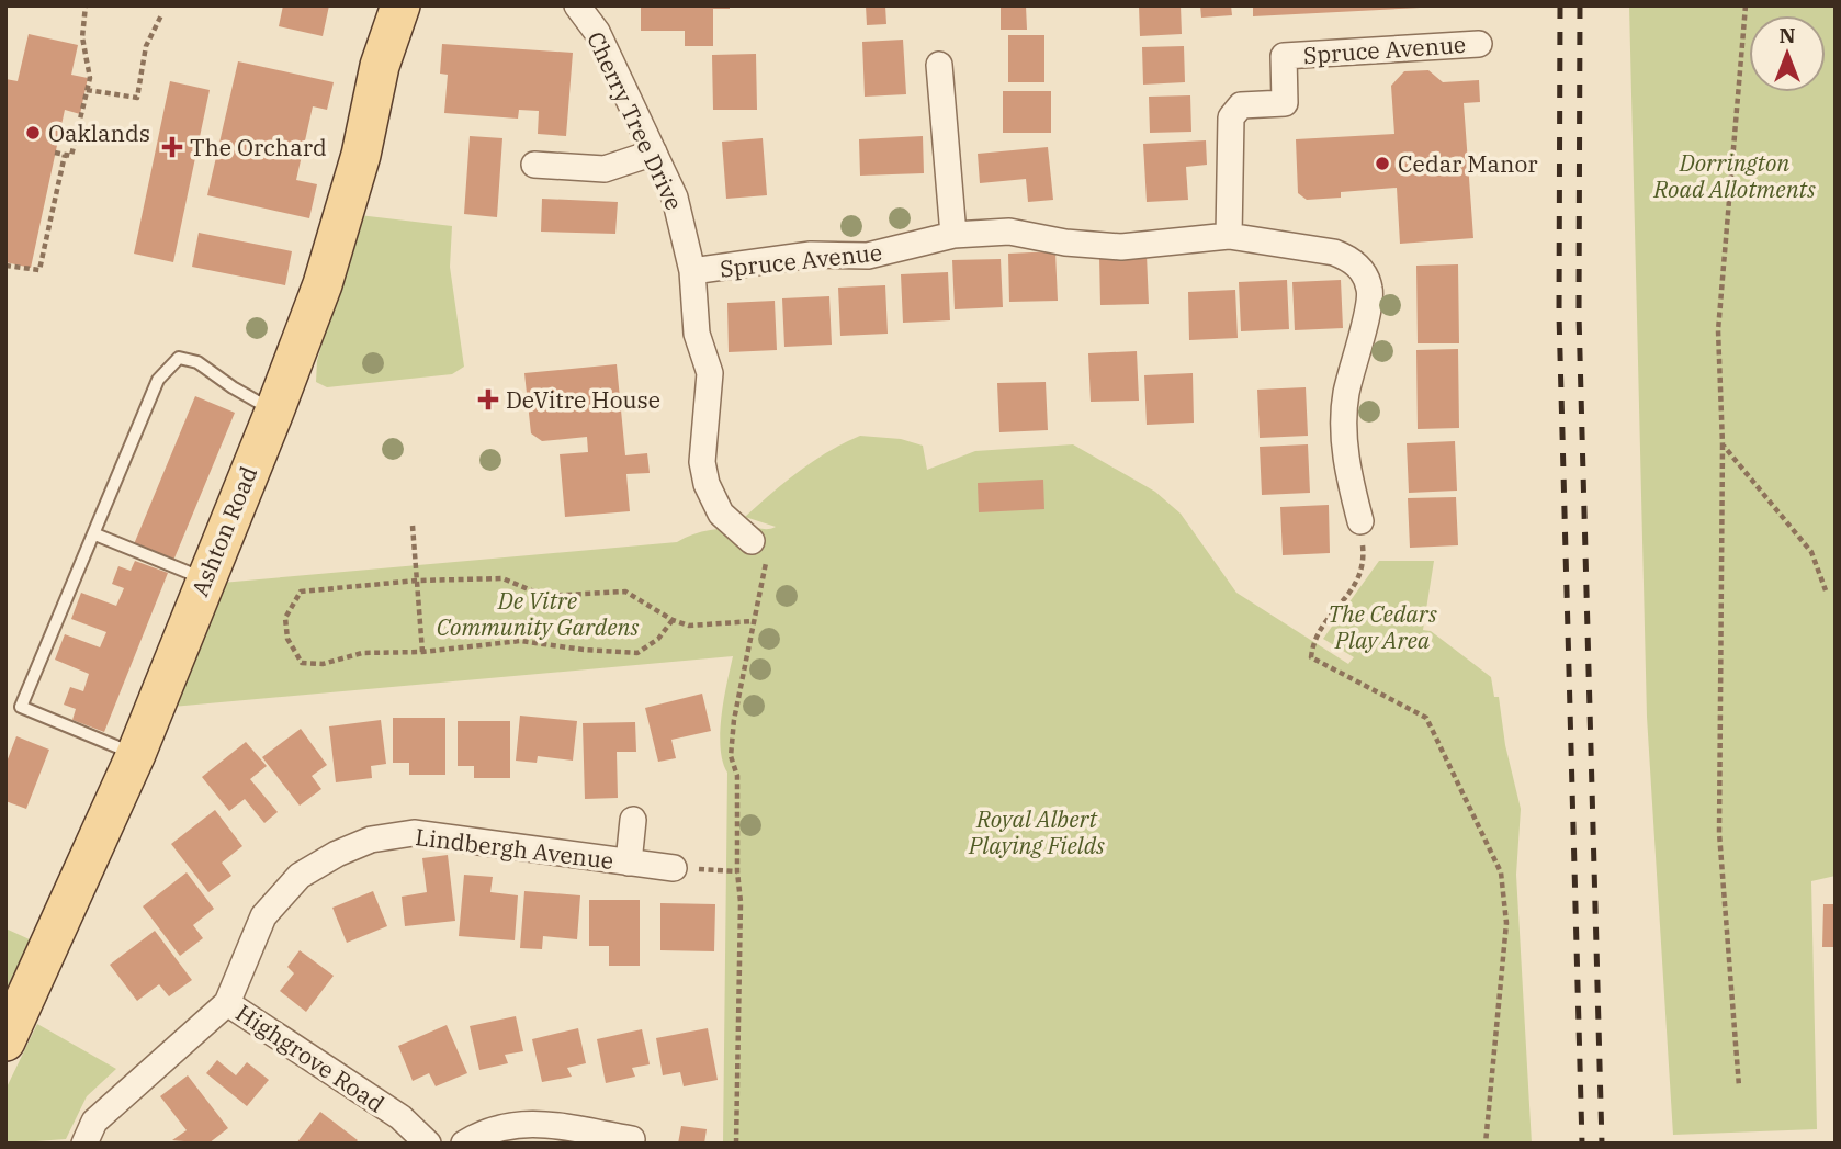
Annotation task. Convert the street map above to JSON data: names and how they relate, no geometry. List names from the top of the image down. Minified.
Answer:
{"streets":{"main road":["Ashton Road"],"street":["Spruce Avenue","Cherry Tree Drive","Lindbergh Avenue","Highgrove Road"]},"crossings":[["Spruce Avenue","Cherry Tree Drive"],["Lindbergh Avenue","Highgrove Road"]],"parks":["Dorrington Road Allotments","De Vitre Community Gardens","The Cedars Play Area","Royal Albert Playing Fields"],"places":{"other":["Oaklands","Cedar Manor"],"health":["The Orchard","DeVitre House"]},"north":"top"}
